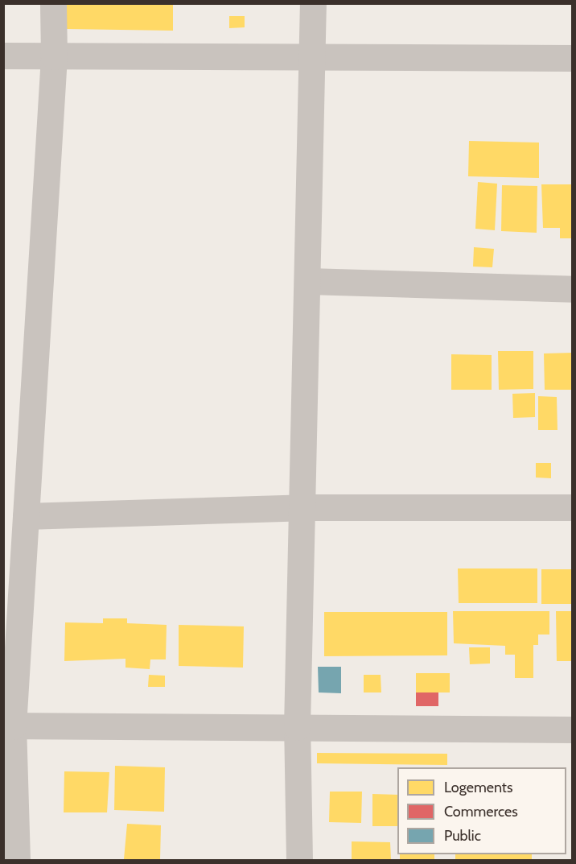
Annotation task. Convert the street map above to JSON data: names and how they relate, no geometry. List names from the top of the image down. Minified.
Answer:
{"legend":["Logements","Commerces","Public"]}
